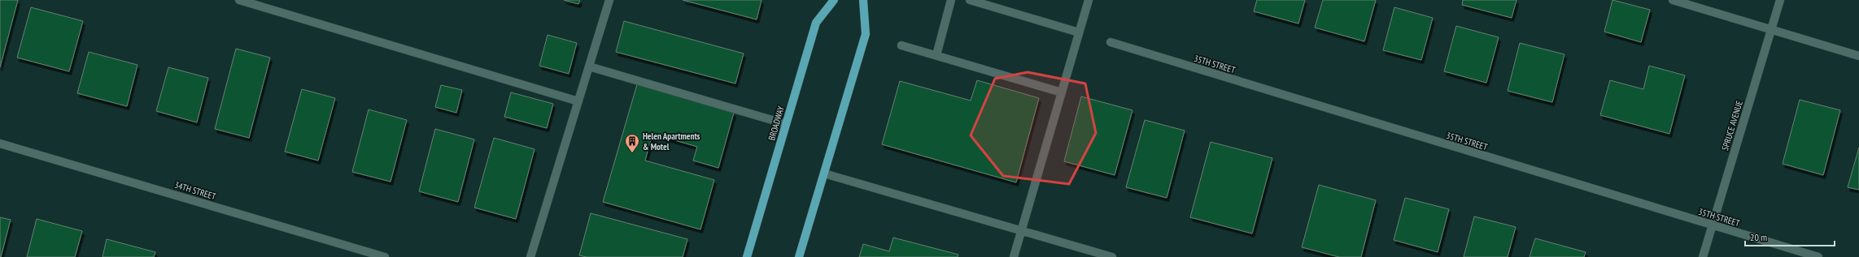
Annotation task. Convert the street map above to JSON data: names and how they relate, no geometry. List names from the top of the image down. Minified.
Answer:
{"streets":{"main road":["BROADWAY"],"street":["35TH STREET","SPRUCE AVENUE","34TH STREET"]},"crossings":[["35TH STREET","SPRUCE AVENUE"]],"places":{"building":["Helen Apartments & Motel"]},"scale_bar":"20 m"}
